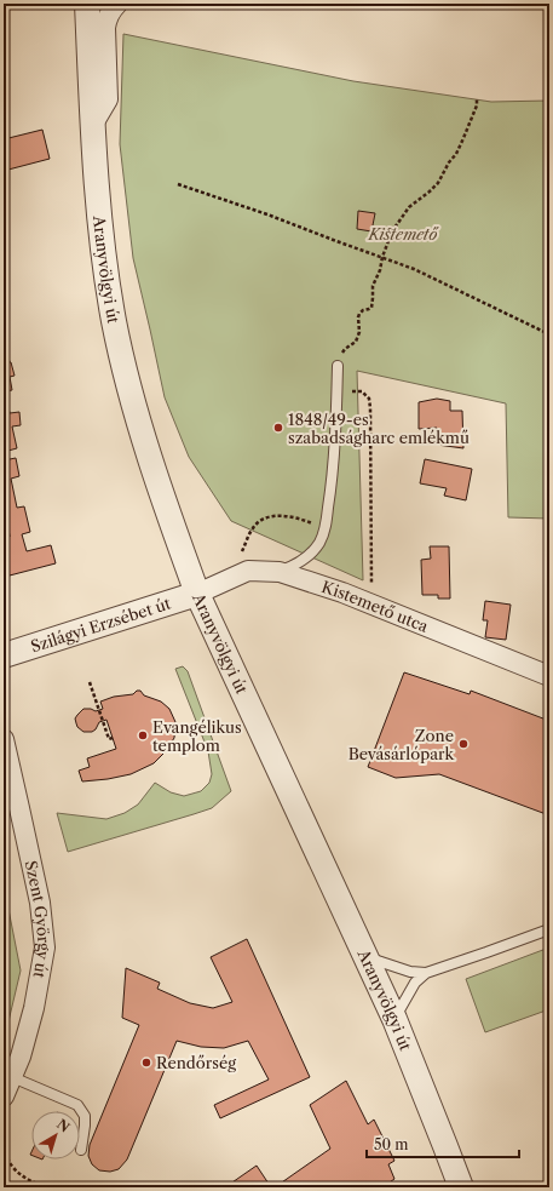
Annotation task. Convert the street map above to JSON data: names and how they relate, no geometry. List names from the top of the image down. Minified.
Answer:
{"streets":{"street":["Aranyvölgyi út","Kistemető utca","Szilágyi Erzsébet út","Szent György út"]},"crossings":[["Aranyvölgyi út","Kistemető utca"],["Aranyvölgyi út","Szilágyi Erzsébet út"],["Kistemető utca","Szilágyi Erzsébet út"]],"parks":["Kistemető"],"places":["1848/49-es szabadságharc emlékmű","Evangélikus templom","Zone Bevásárlópark","Rendőrség"],"scale_bar":"50 m","north":"top right"}
